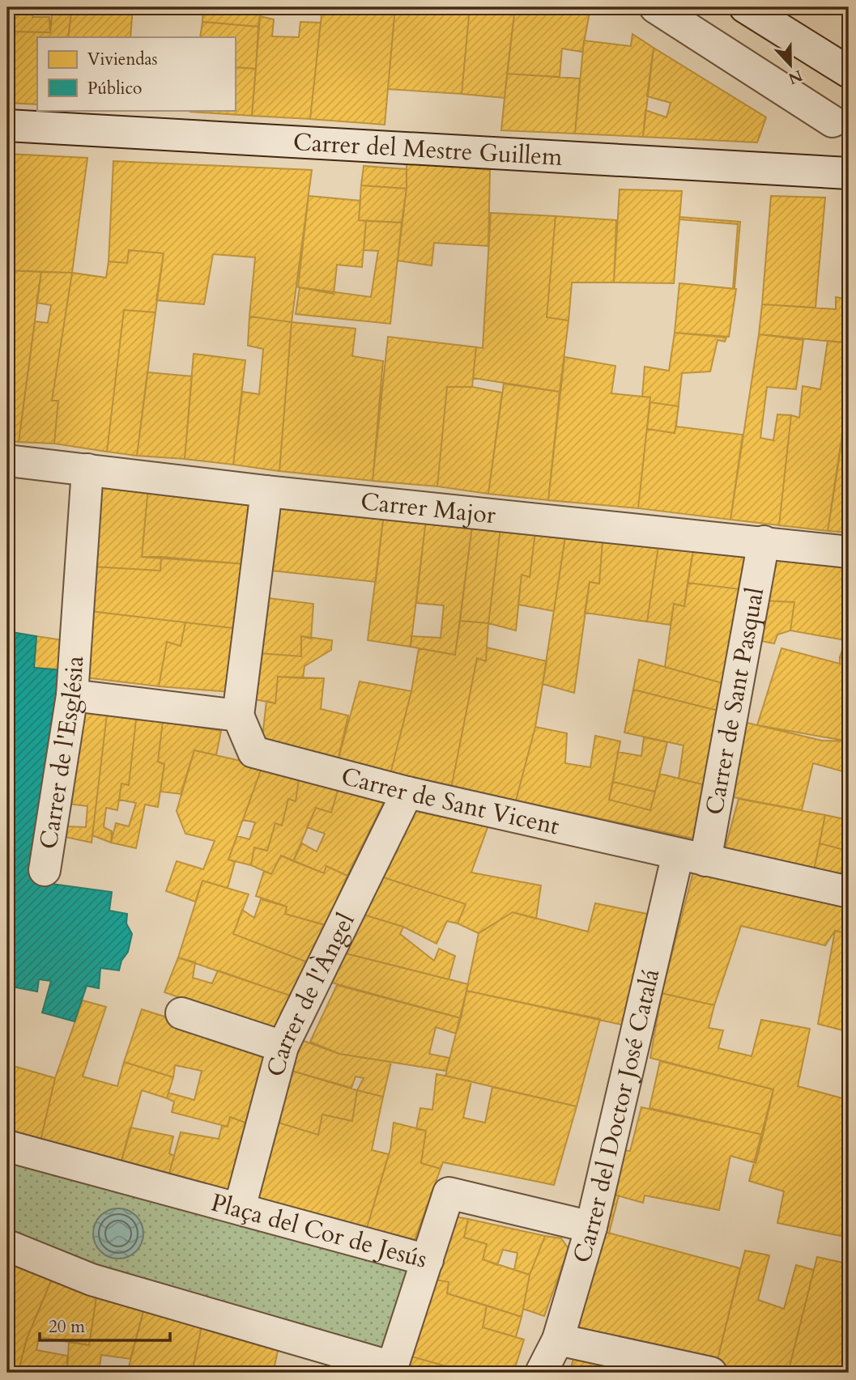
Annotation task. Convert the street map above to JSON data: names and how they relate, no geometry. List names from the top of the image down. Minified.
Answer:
{"streets":{"street":["Carrer del Mestre Guillem","Carrer Major","Carrer de Sant Pasqual","Carrer de l'Església","Carrer de Sant Vicent","Carrer de l'Àngel","Carrer del Doctor José Catalá","Plaça del Cor de Jesús"]},"crossings":[["Carrer Major","Carrer de Sant Pasqual"],["Carrer Major","Carrer de l'Església"],["Carrer de Sant Pasqual","Carrer de Sant Vicent"],["Carrer de Sant Pasqual","Carrer del Doctor José Catalá"],["Carrer de Sant Vicent","Carrer de l'Àngel"],["Carrer de Sant Vicent","Carrer del Doctor José Catalá"],["Carrer de l'Àngel","Plaça del Cor de Jesús"]],"legend":["Viviendas","Público"],"scale_bar":"20 m","north":"bottom"}
